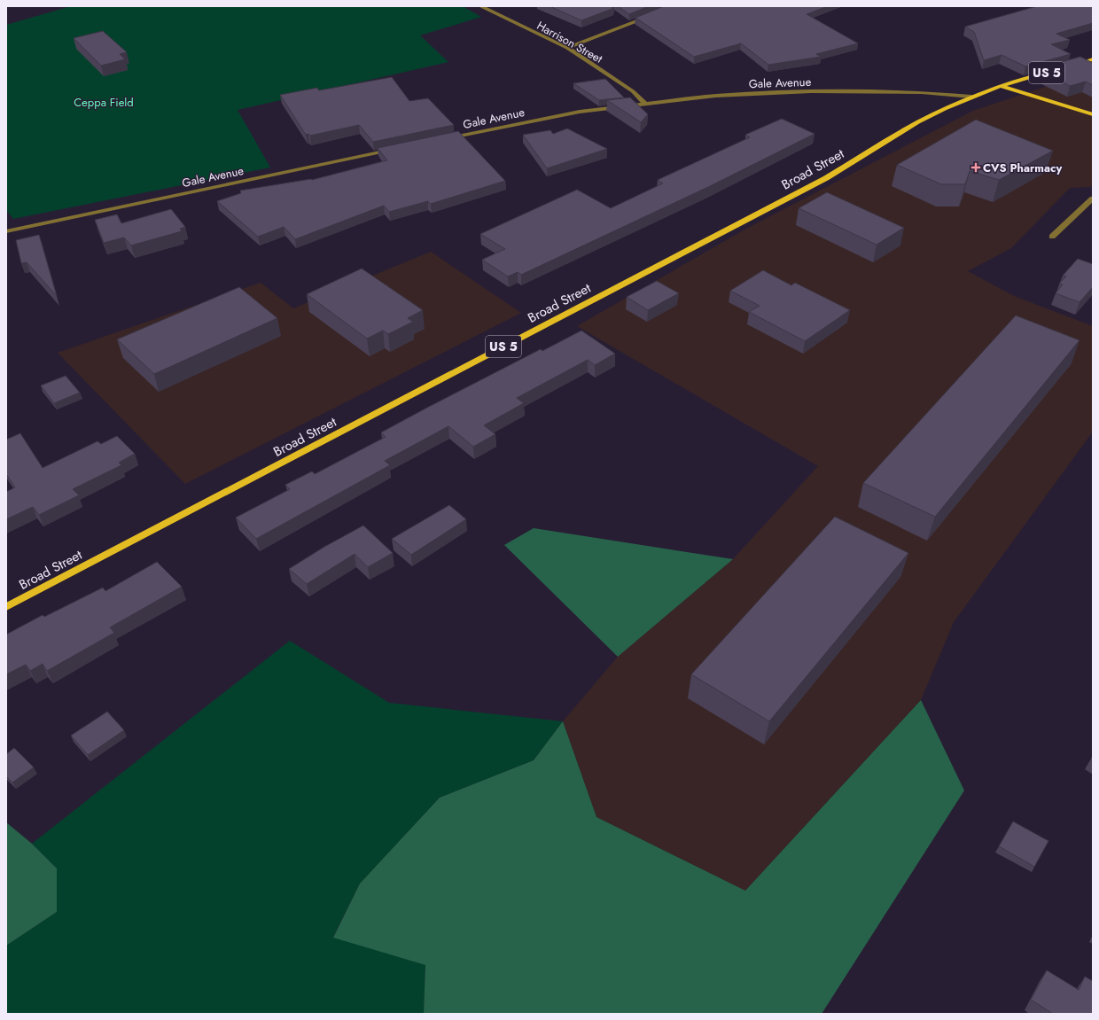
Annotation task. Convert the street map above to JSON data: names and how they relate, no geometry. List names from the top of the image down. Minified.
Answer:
{"streets":{"main road":["US 5","Broad Street"],"street":["Harrison Street","Gale Avenue"]},"crossings":[["Harrison Street","Gale Avenue"],["Gale Avenue","Broad Street"]],"parks":["Ceppa Field"],"places":{"health":["CVS Pharmacy"]}}
